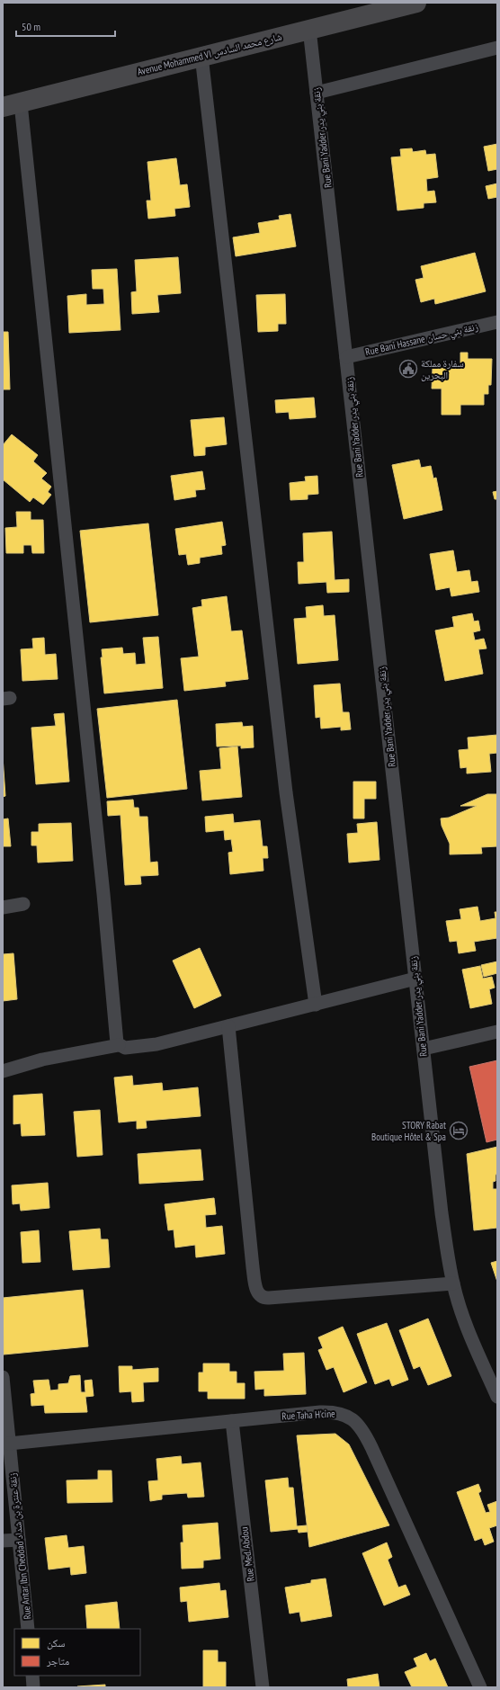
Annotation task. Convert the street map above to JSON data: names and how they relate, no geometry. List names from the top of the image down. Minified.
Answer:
{"streets":{"main road":["Avenue Mohammed VI شارع محمد السادس"],"street":["Rue Bani Yadder زنقة بني يدر","Rue Bani Hassane زنقة بني حسان","Rue Taha H'cine","Rue Antar Ibn Cheddad زنقة عنترة بن شداد","Rue Med. Abdou"]},"crossings":[["Avenue Mohammed VI شارع محمد السادس","Rue Bani Yadder زنقة بني يدر"],["Rue Bani Yadder زنقة بني يدر","Rue Bani Hassane زنقة بني حسان"],["Rue Taha H'cine","Rue Antar Ibn Cheddad زنقة عنترة بن شداد"],["Rue Taha H'cine","Rue Med. Abdou"]],"places":{"public building":["سفارة مملكة البحرين"],"hotel":["STORY Rabat Boutique Hôtel & Spa"]},"legend":["سكن","متاجر"],"scale_bar":"50 m"}
